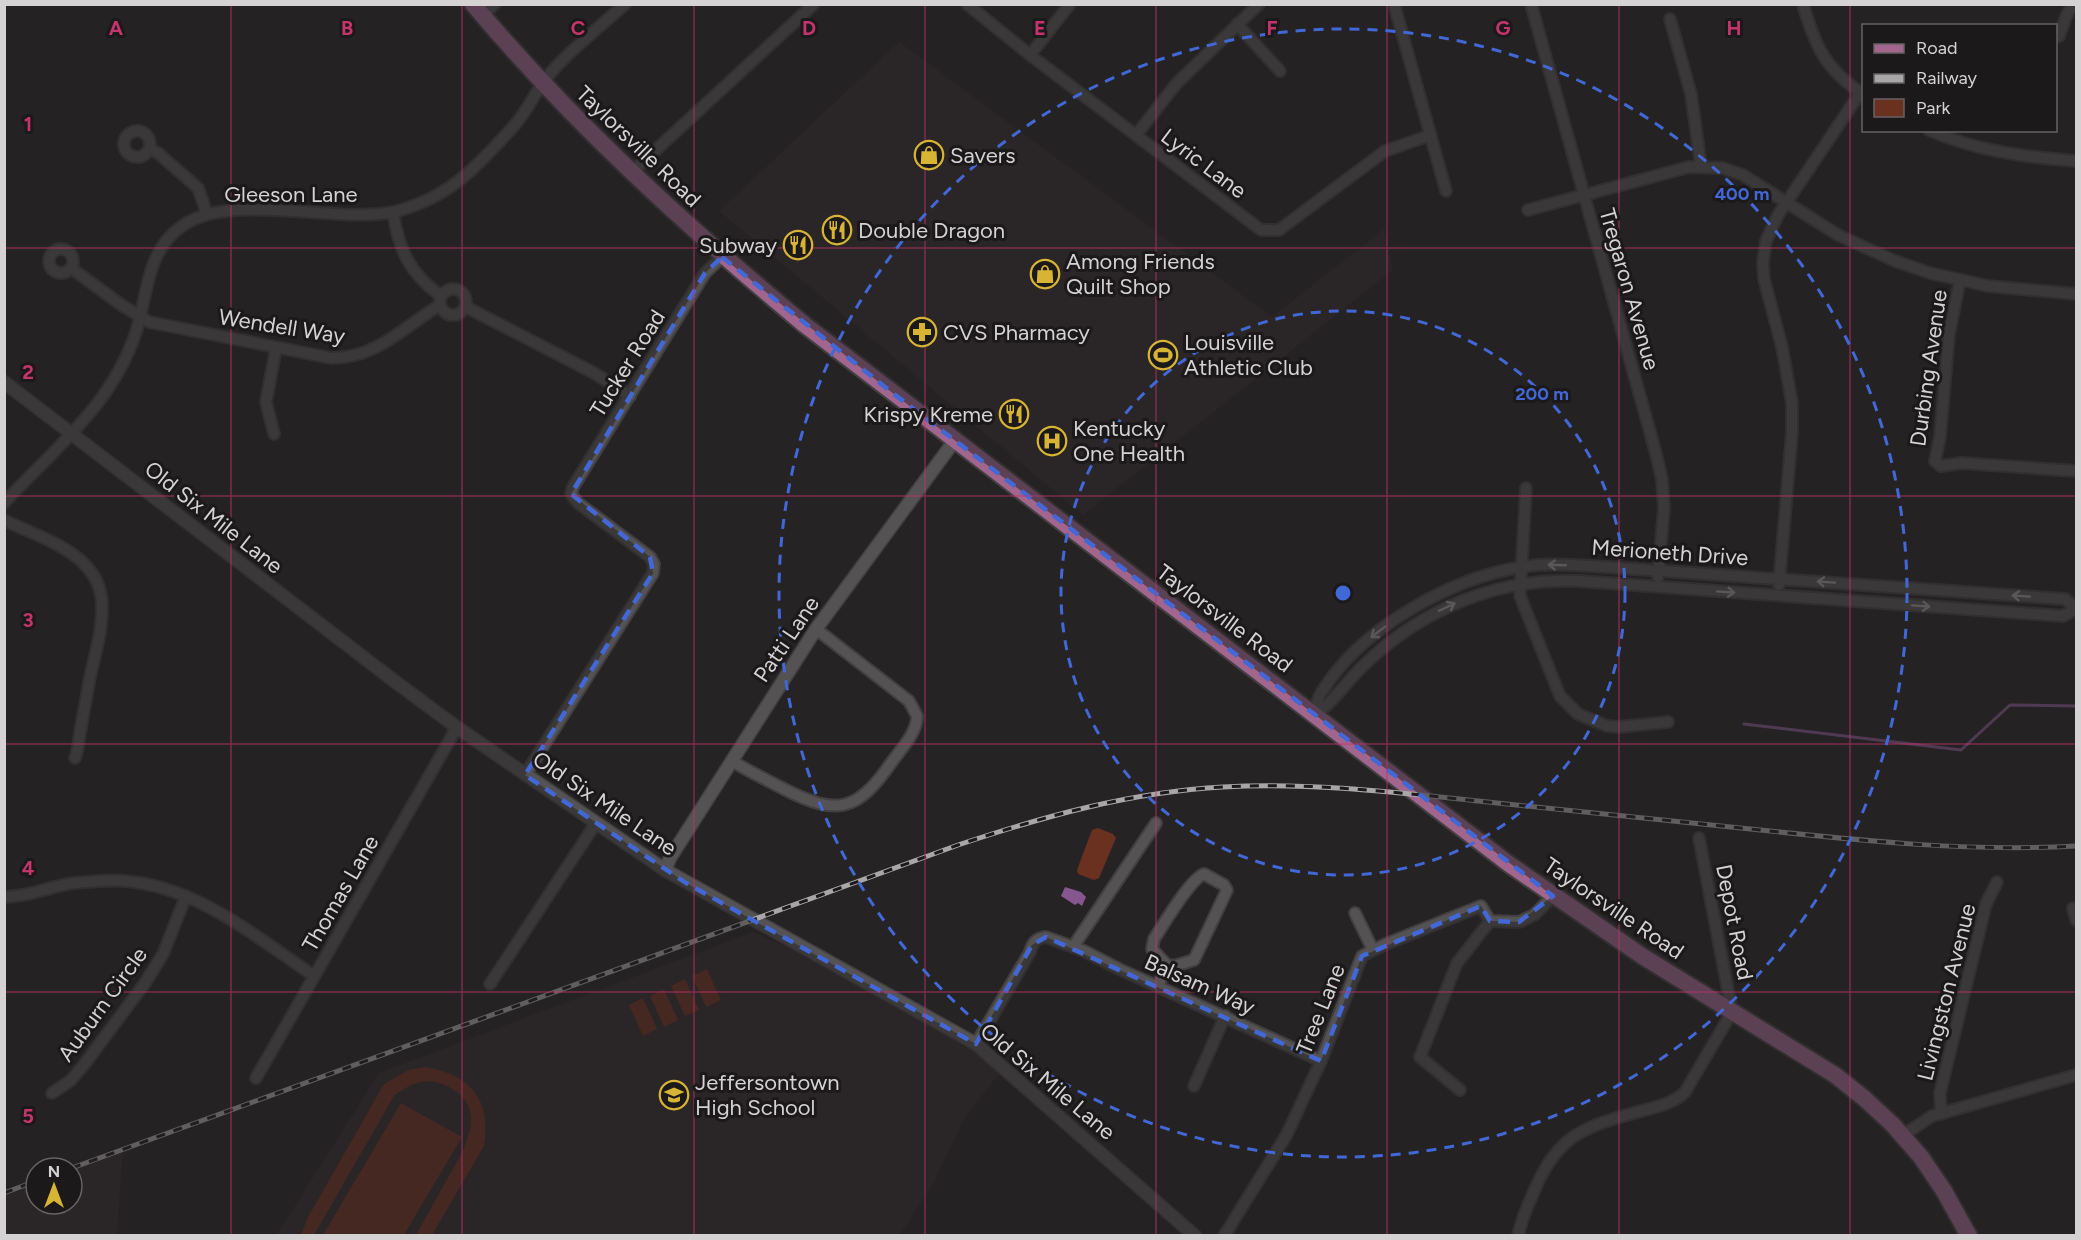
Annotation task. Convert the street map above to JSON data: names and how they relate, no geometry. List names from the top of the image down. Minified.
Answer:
{"streets":{"main road":["Taylorsville Road"],"street":["Lyric Lane","Gleeson Lane","Tregaron Avenue","Wendell Way","Tucker Road","Durbing Avenue","Old Six Mile Lane","Merioneth Drive","Patti Lane","Thomas Lane","Depot Road","Balsam Way","Livingston Avenue","Auburn Circle","Tree Lane"]},"crossings":[["Taylorsville Road","Gleeson Lane"],["Taylorsville Road","Tucker Road"],["Taylorsville Road","Merioneth Drive"],["Taylorsville Road","Patti Lane"],["Taylorsville Road","Depot Road"],["Taylorsville Road","Tree Lane"],["Gleeson Lane","Wendell Way"],["Gleeson Lane","Old Six Mile Lane"],["Tregaron Avenue","Merioneth Drive"],["Tucker Road","Old Six Mile Lane"],["Old Six Mile Lane","Patti Lane"],["Old Six Mile Lane","Thomas Lane"],["Old Six Mile Lane","Balsam Way"],["Balsam Way","Tree Lane"]],"places":{"shop":["Savers","Among Friends Quilt Shop"],"restaurant":["Double Dragon","Subway","Krispy Kreme"],"pharmacy":["CVS Pharmacy"],"sports":["Louisville Athletic Club"],"hospital":["Kentucky One Health"],"school or university":["Jeffersontown High School"]},"legend":["Road","Railway","Park"],"north":"top","grid":{"columns":["A","B","C","D","E","F","G","H"],"rows":["1","2","3","4","5"]},"rings":["400 m","200 m"]}
